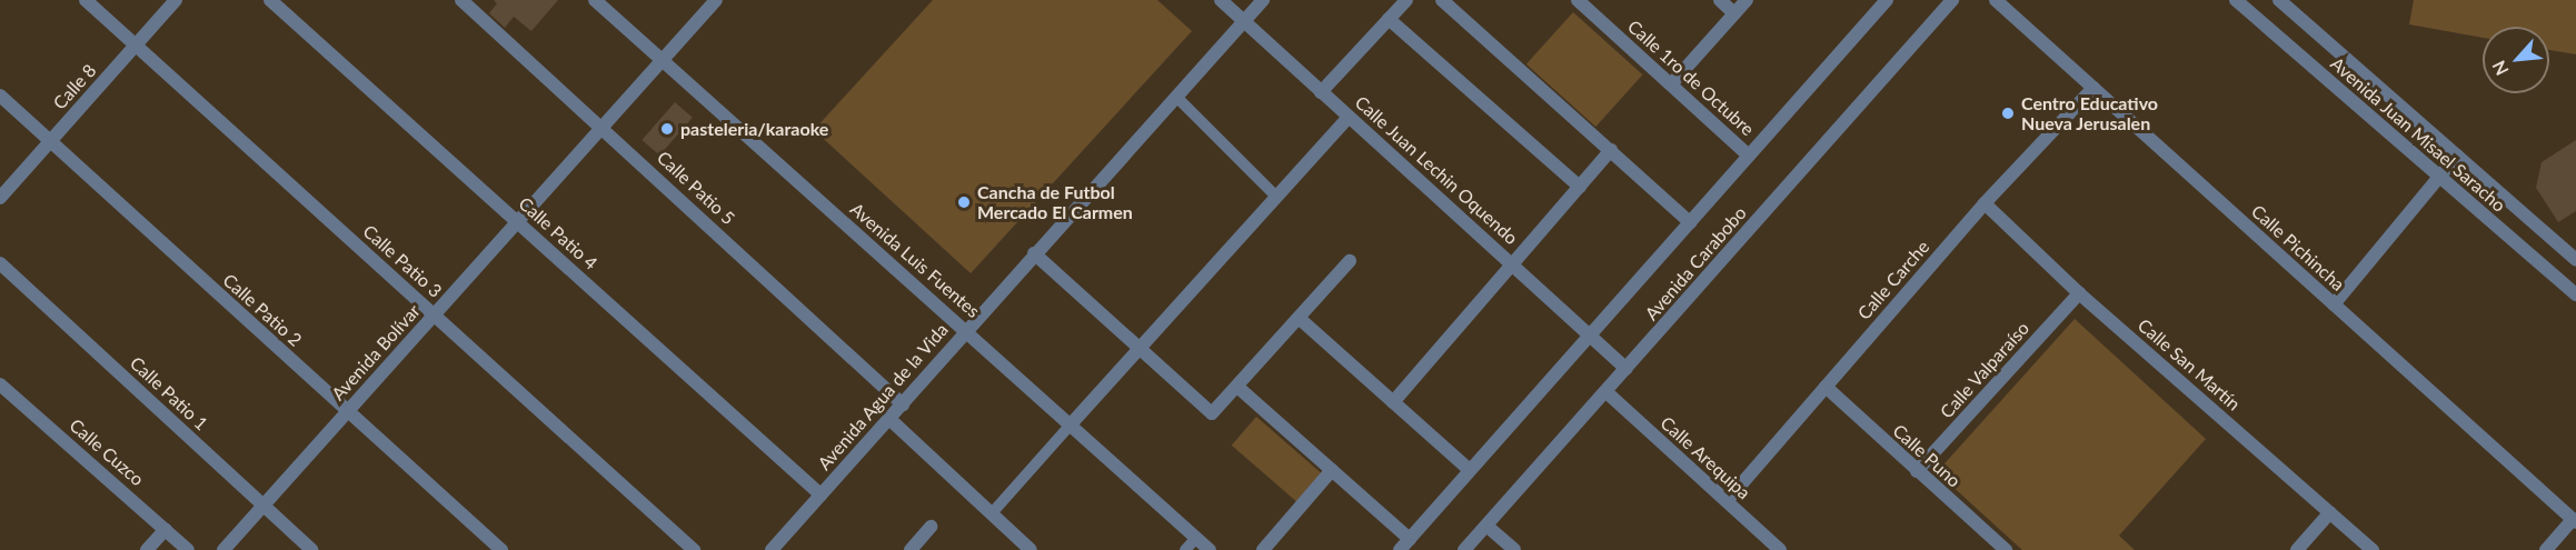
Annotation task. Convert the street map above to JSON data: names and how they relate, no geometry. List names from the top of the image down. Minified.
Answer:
{"streets":{"street":["Calle 1ro de Octubre","Calle 8","Avenida Juan Misael Saracho","Calle Juan Lechin Oquendo","Calle Patio 5","Calle Patio 4","Calle Pichincha","Avenida Luis Fuentes","Calle Patio 3","Avenida Carabobo","Calle Carche","Calle Patio 2","Avenida Bolívar","Calle San Martín","Calle Valparaíso","Calle Patio 1","Avenida Agua de la Vida","Calle Cuzco","Calle Puno","Calle Arequipa"]},"crossings":[["Calle 1ro de Octubre","Avenida Carabobo"],["Calle 8","Calle Patio 3"],["Calle 8","Calle Patio 2"],["Calle Juan Lechin Oquendo","Avenida Carabobo"],["Calle Juan Lechin Oquendo","Avenida Agua de la Vida"],["Calle Patio 5","Avenida Bolívar"],["Calle Patio 5","Avenida Agua de la Vida"],["Calle Patio 4","Avenida Bolívar"],["Calle Patio 4","Avenida Agua de la Vida"],["Calle Pichincha","Calle Carche"],["Avenida Luis Fuentes","Avenida Bolívar"],["Avenida Luis Fuentes","Avenida Agua de la Vida"],["Calle Patio 3","Avenida Bolívar"],["Avenida Carabobo","Calle Arequipa"],["Calle Carche","Calle San Martín"],["Calle Carche","Calle Puno"],["Calle Carche","Calle Arequipa"],["Calle Patio 2","Avenida Bolívar"],["Avenida Bolívar","Calle Patio 1"],["Calle San Martín","Calle Valparaíso"],["Calle Valparaíso","Calle Puno"]],"places":["Centro Educativo Nueva Jerusalen","pasteleria/karaoke","Cancha de Futbol Mercado El Carmen"],"north":"bottom left"}
